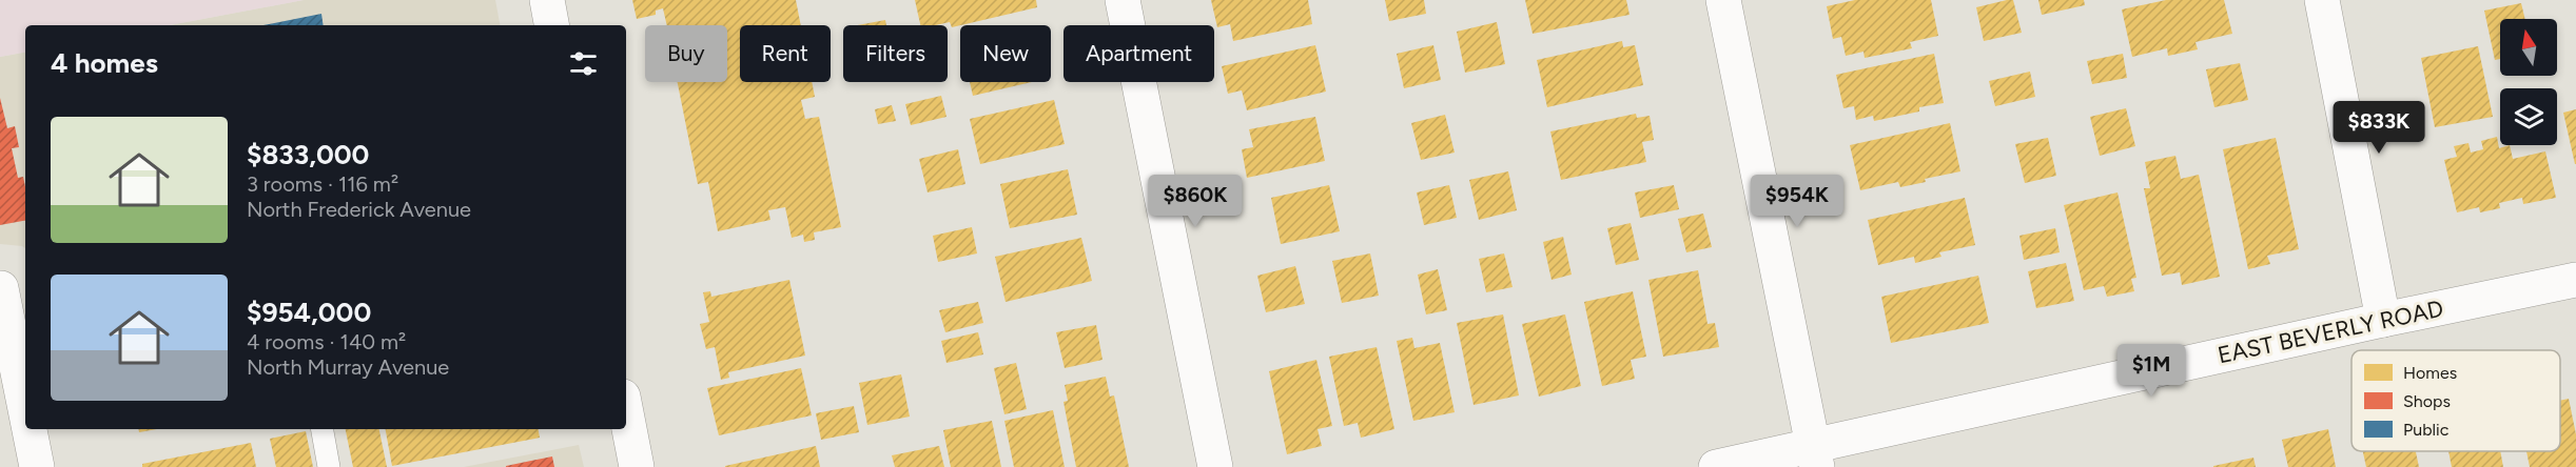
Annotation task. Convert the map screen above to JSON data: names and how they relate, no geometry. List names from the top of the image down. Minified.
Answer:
{"streets":{"street":["EAST BEVERLY ROAD"]},"legend":["Homes","Shops","Public"],"north":"top","page":{"chip":["Buy","Rent","Filters","New","Apartment"],"heading":"4 homes","price":["$833K","$860K","$954K","$1M"],"list":[{"name":"$833,000","note":"3 rooms · 116 m² · North Frederick Avenue"},{"name":"$954,000","note":"4 rooms · 140 m² · North Murray Avenue"}]}}
